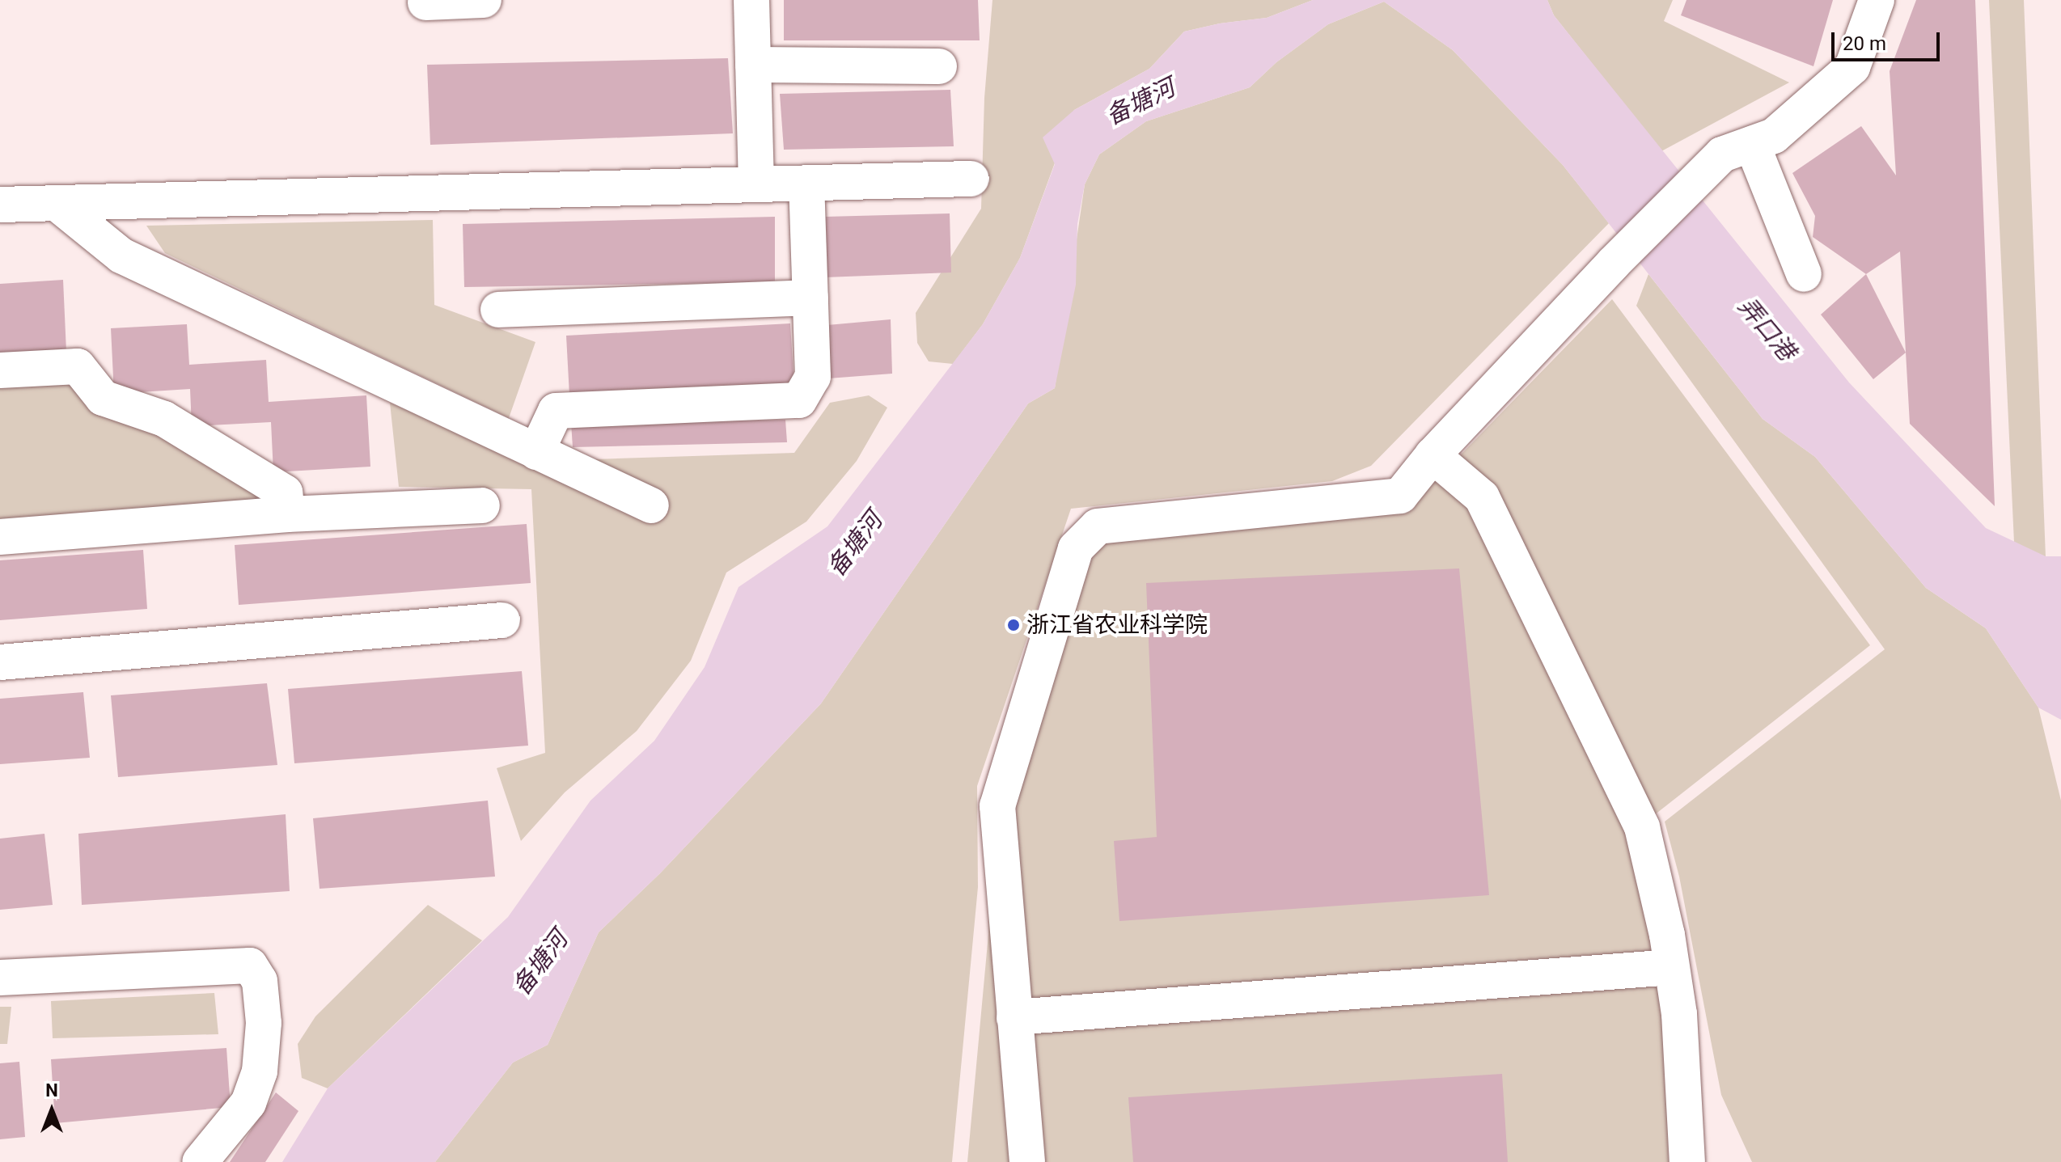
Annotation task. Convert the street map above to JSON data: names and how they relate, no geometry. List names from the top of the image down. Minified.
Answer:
{"water":["备塘河","弄口港"],"places":["浙江省农业科学院"],"scale_bar":"20 m","north":"top"}
